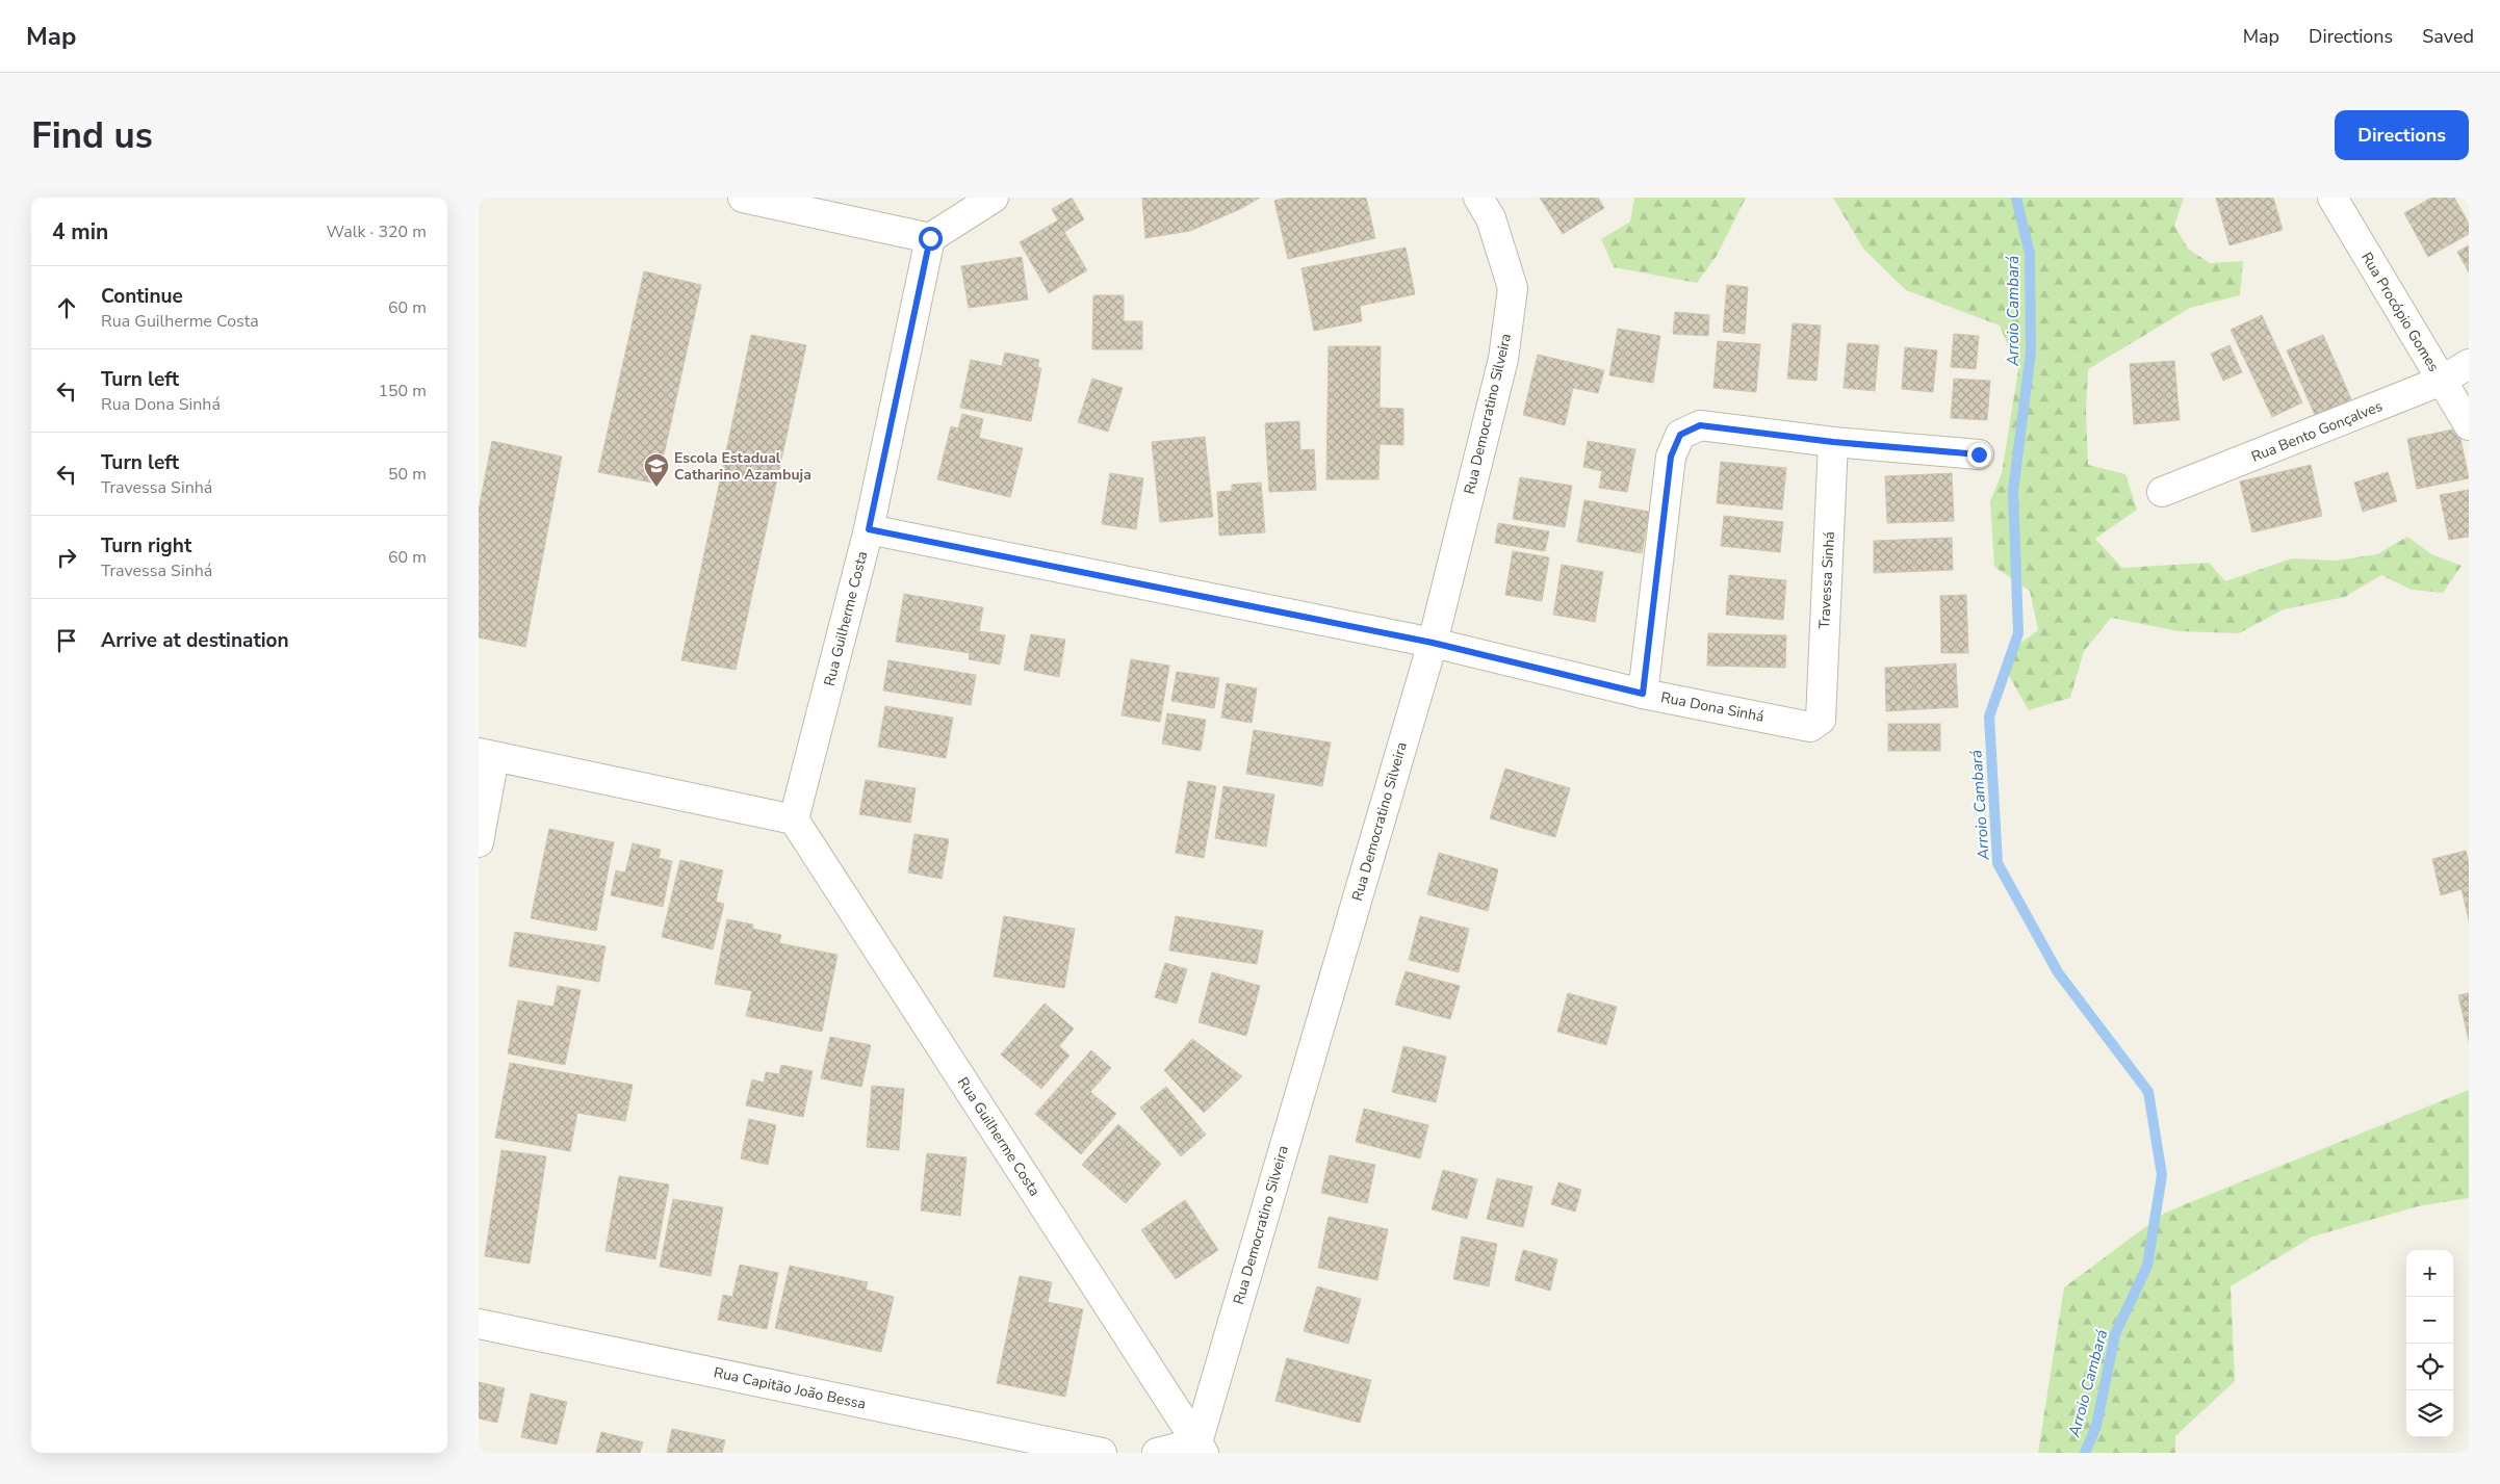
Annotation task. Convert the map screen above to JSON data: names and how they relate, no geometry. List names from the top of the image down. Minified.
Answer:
{"streets":{"street":["Rua Procópio Gomes","Rua Democratino Silveira","Rua Bento Gonçalves","Travessa Sinhá","Rua Guilherme Costa","Rua Dona Sinhá","Rua Capitão João Bessa"]},"crossings":[["Rua Procópio Gomes","Rua Bento Gonçalves"],["Rua Democratino Silveira","Rua Guilherme Costa"],["Rua Democratino Silveira","Rua Dona Sinhá"],["Travessa Sinhá","Rua Dona Sinhá"],["Rua Guilherme Costa","Rua Dona Sinhá"]],"water":["Arroio Cambará"],"places":{"school or university":["Escola Estadual Catharino Azambuja"]},"page":{"header":"Map","nav":["Map","Directions","Saved"],"buttons":"Directions","title":"Find us","heading":["4 min","Walk · 320 m"],"list":[["Continue","Rua Guilherme Costa","60 m"],["Turn left","Rua Dona Sinhá","150 m"],["Turn left","Travessa Sinhá","50 m"],["Turn right","Travessa Sinhá","60 m"],"Arrive at destination"],"map_buttons":["+","−"]}}
